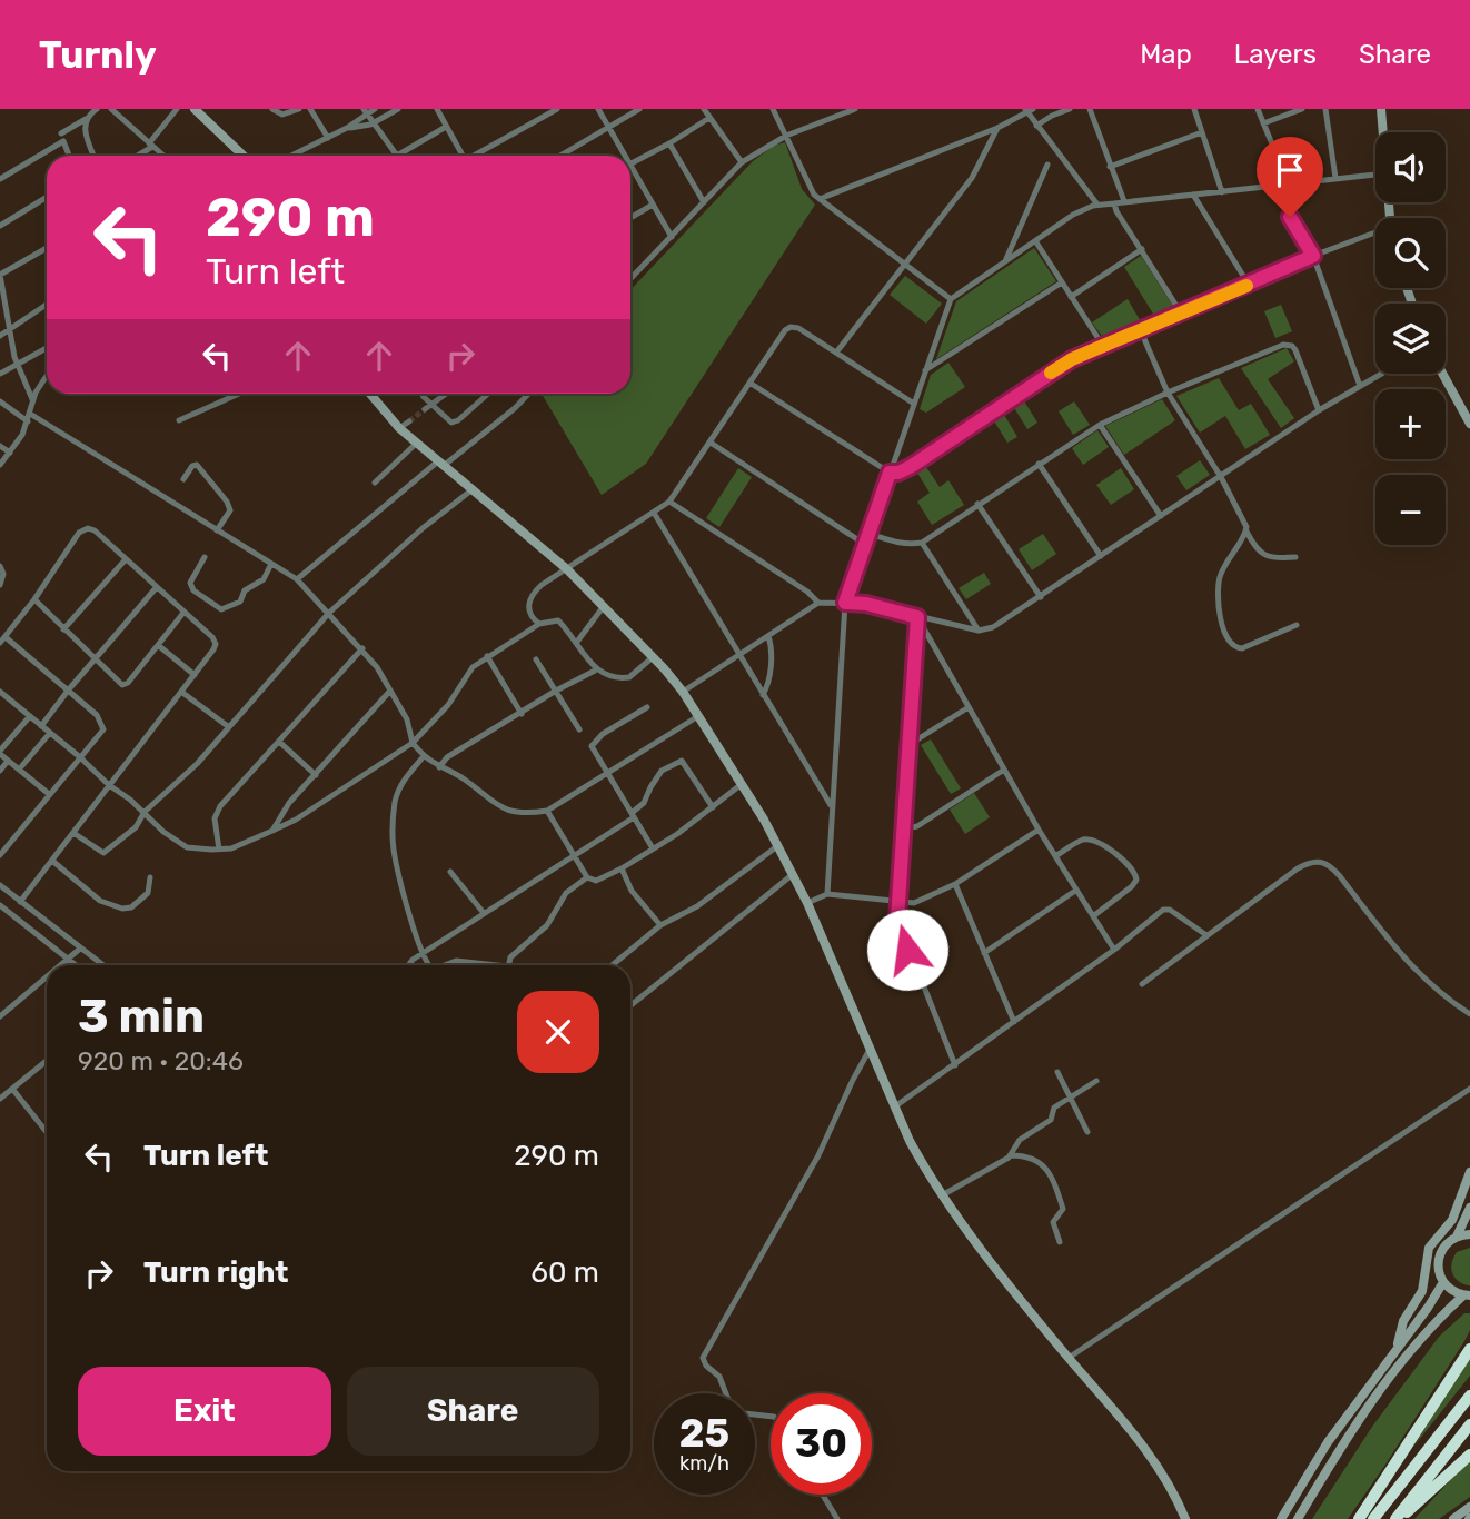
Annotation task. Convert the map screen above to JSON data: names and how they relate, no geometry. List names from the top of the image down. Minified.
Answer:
{"page":{"header":"Turnly","nav":["Map","Layers","Share"],"map_buttons":["+","−"],"turn":["290 m","Turn left"],"heading":["3 min","920 m · 20:46"],"list":[{"name":"Turn left","value":"290 m"},{"name":"Turn right","value":"60 m"}],"buttons":["Exit","Share"],"speed":"25 km/h","limit":"30"}}
